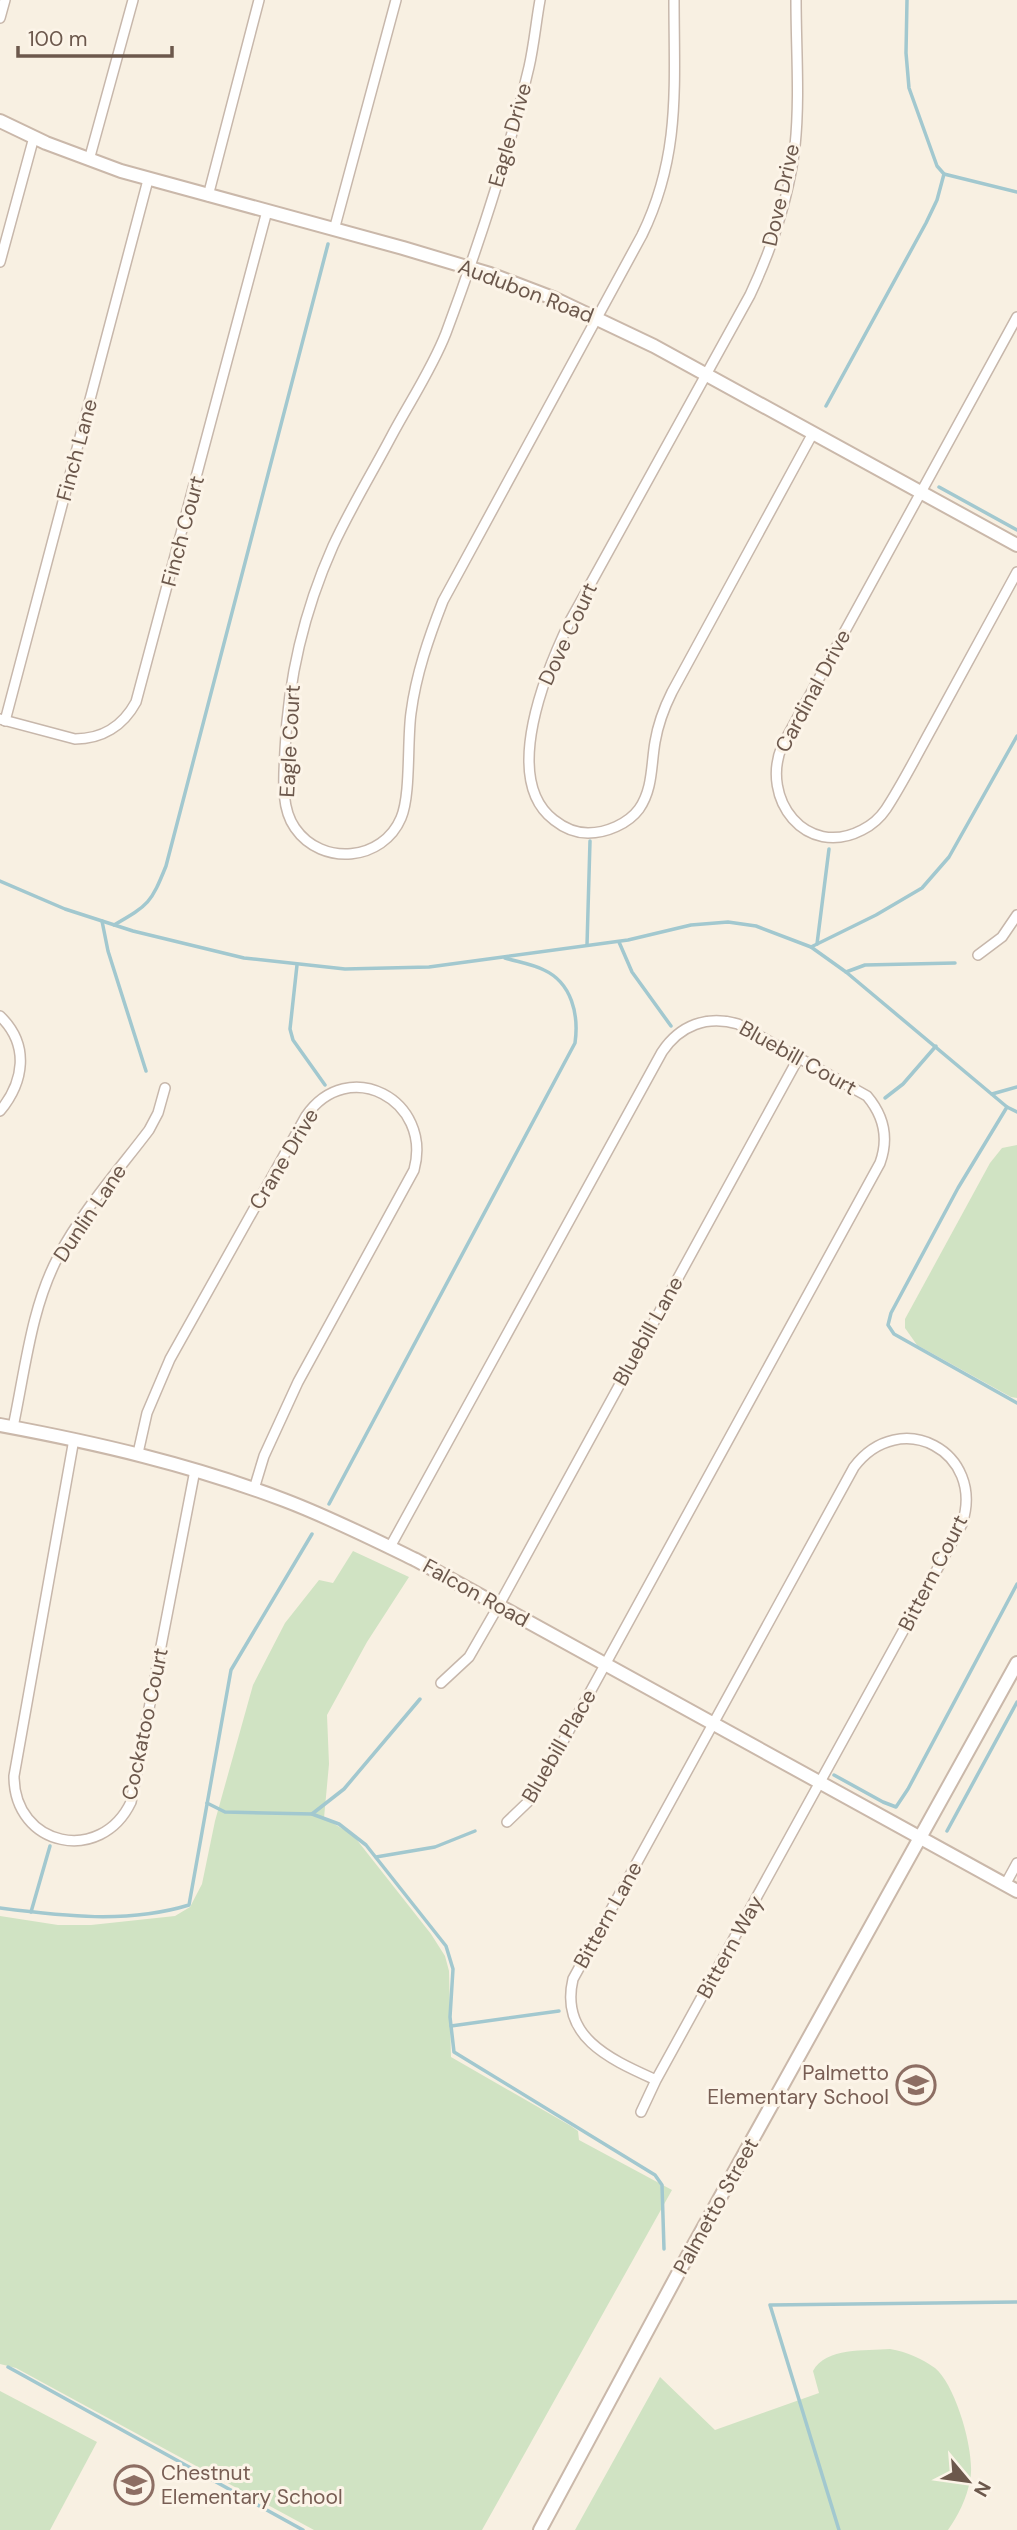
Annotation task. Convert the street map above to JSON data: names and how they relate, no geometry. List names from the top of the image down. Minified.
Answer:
{"streets":{"street":["Eagle Drive","Dove Drive","Audubon Road","Finch Lane","Finch Court","Dove Court","Cardinal Drive","Eagle Court","Bluebill Court","Crane Drive","Dunlin Lane","Bluebill Lane","Bittern Court","Falcon Road","Cockatoo Court","Bluebill Place","Bittern Lane","Bittern Way","Palmetto Street"]},"crossings":[["Eagle Drive","Audubon Road"],["Eagle Drive","Eagle Court"],["Dove Drive","Audubon Road"],["Dove Drive","Dove Court"],["Audubon Road","Finch Lane"],["Audubon Road","Finch Court"],["Audubon Road","Dove Court"],["Audubon Road","Cardinal Drive"],["Audubon Road","Eagle Court"],["Finch Lane","Finch Court"],["Bluebill Court","Bluebill Lane"],["Bluebill Court","Falcon Road"],["Bluebill Court","Bluebill Place"],["Crane Drive","Falcon Road"],["Dunlin Lane","Falcon Road"],["Bluebill Lane","Falcon Road"],["Bittern Court","Falcon Road"],["Bittern Court","Bittern Lane"],["Bittern Court","Bittern Way"],["Falcon Road","Cockatoo Court"],["Falcon Road","Bluebill Place"],["Falcon Road","Bittern Lane"],["Falcon Road","Bittern Way"],["Falcon Road","Palmetto Street"],["Bittern Lane","Bittern Way"]],"places":{"school or university":["Palmetto Elementary School","Chestnut Elementary School"]},"scale_bar":"100 m","north":"bottom right"}
